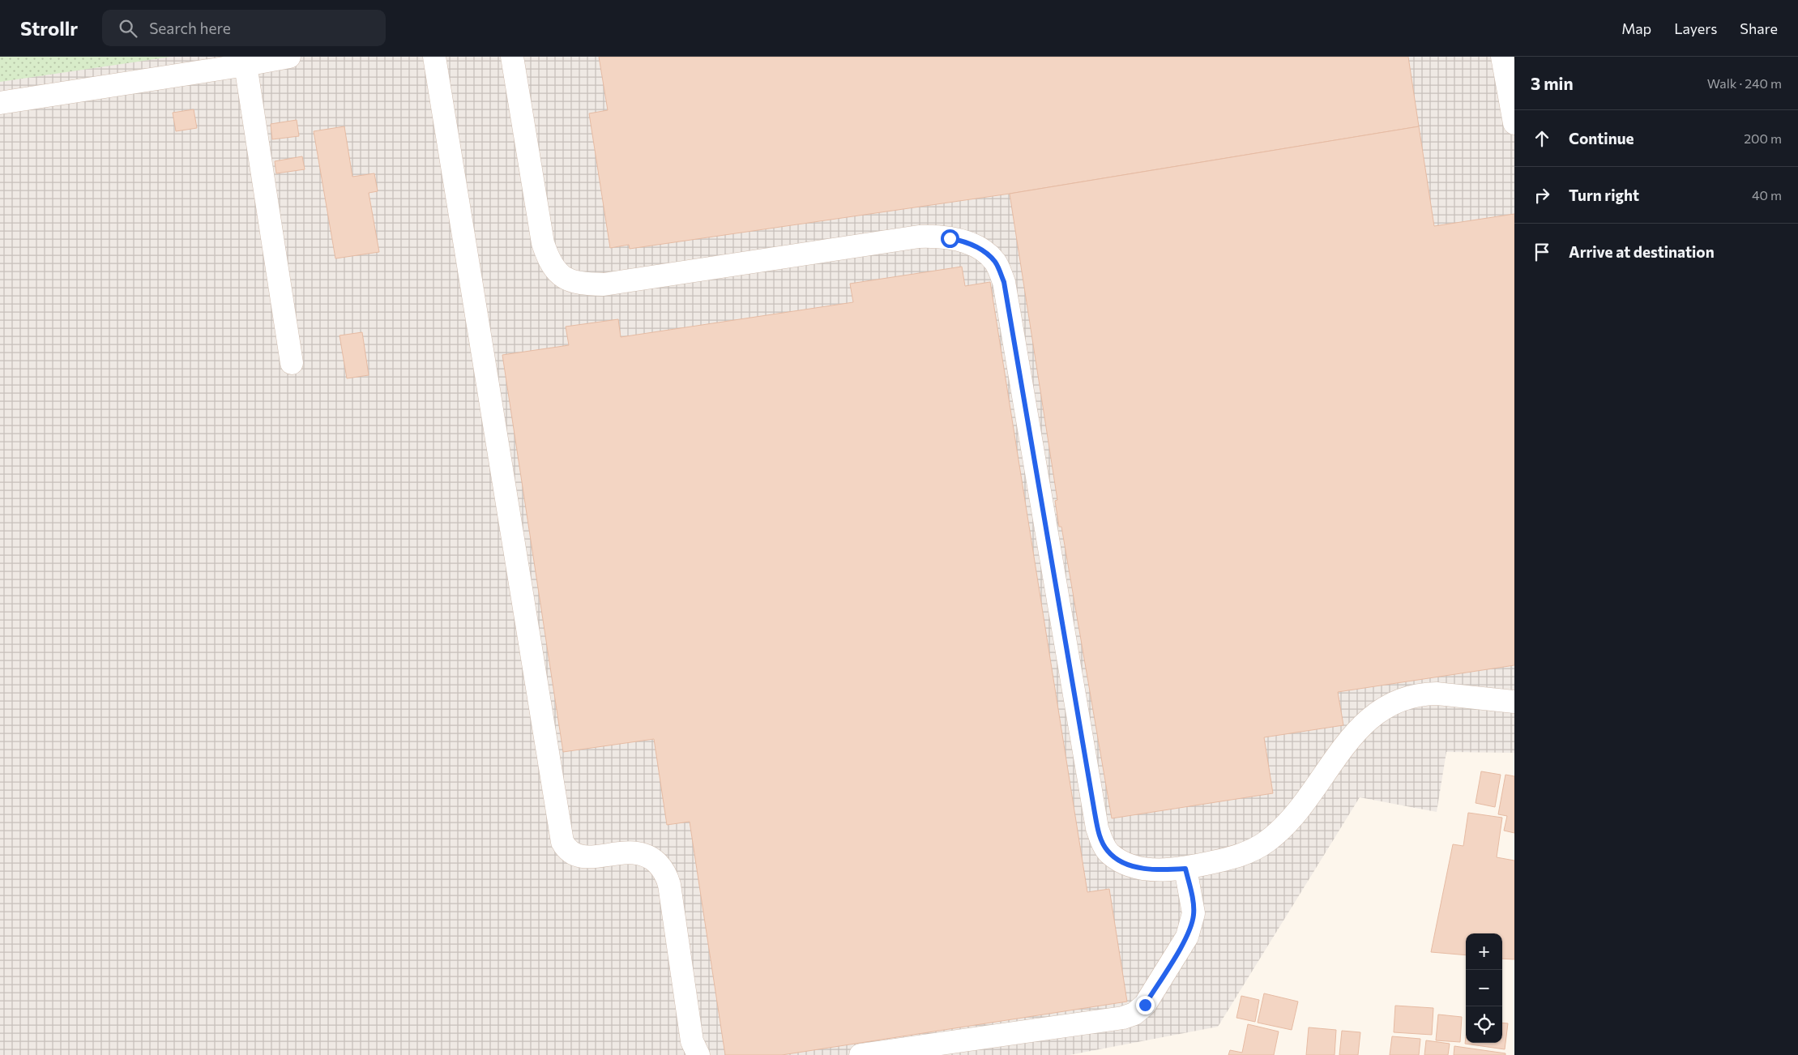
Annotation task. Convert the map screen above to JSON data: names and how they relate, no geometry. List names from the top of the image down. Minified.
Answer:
{"page":{"header":"Strollr","search":"Search here","nav":["Map","Layers","Share"],"heading":["3 min","Walk · 240 m"],"list":[["Continue","200 m"],["Turn right","40 m"],"Arrive at destination"],"map_buttons":["+","−"]}}
